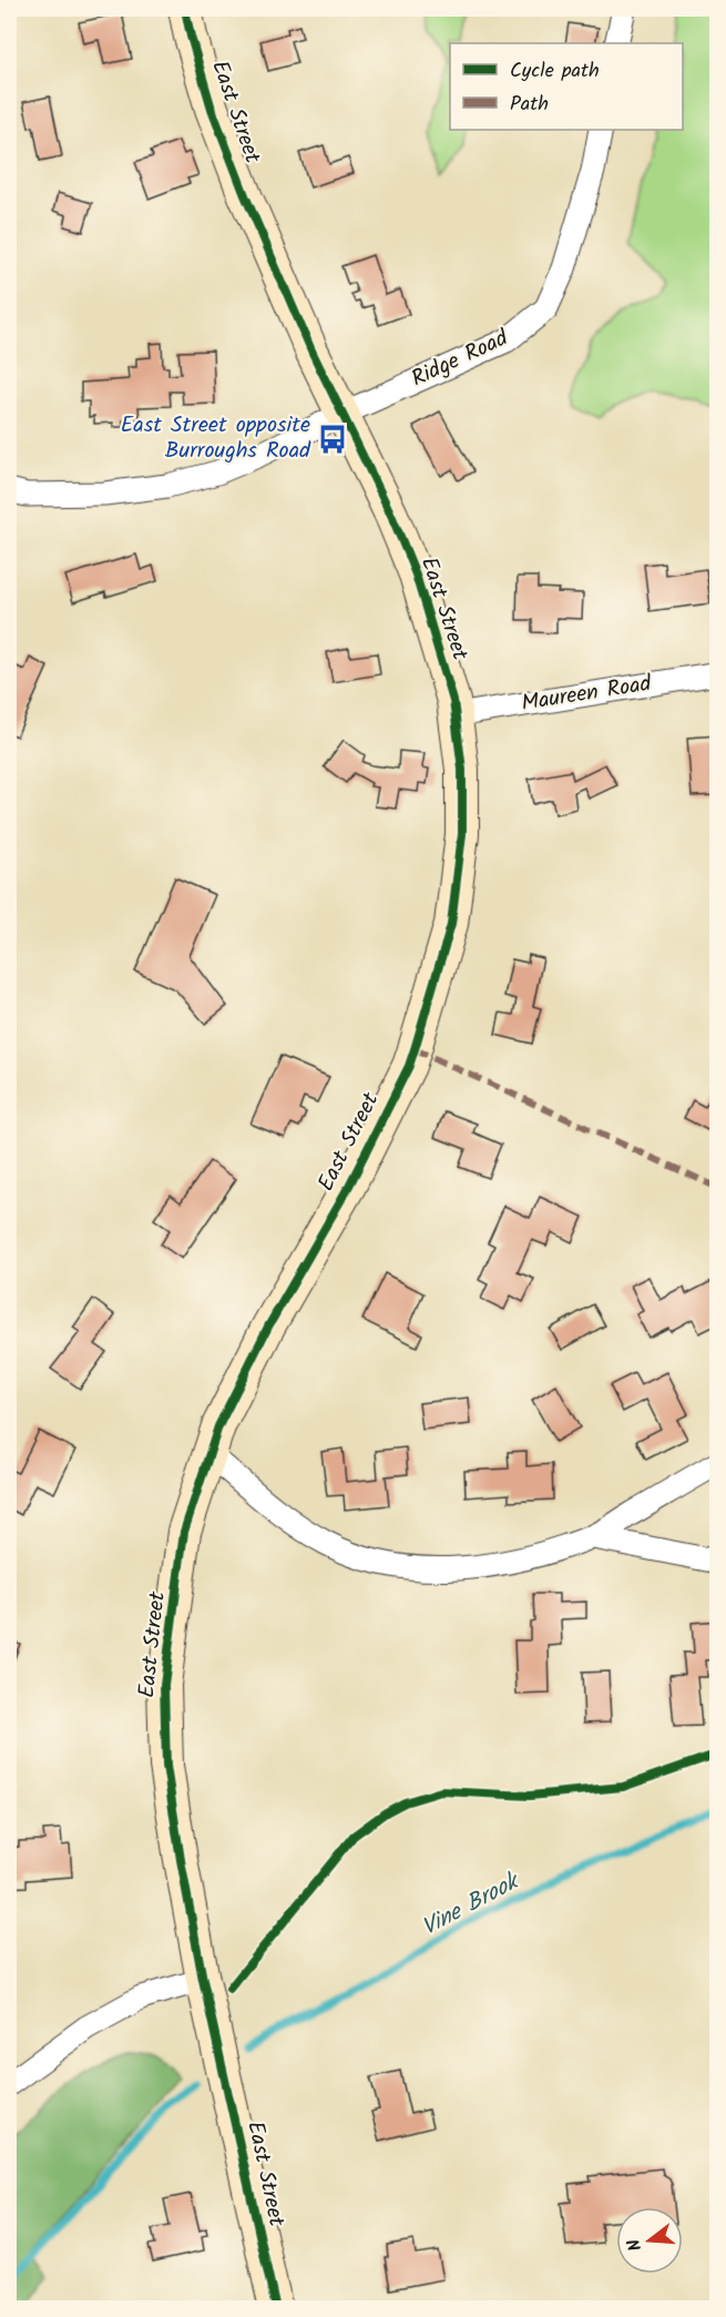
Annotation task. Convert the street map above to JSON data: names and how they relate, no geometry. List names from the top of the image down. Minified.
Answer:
{"streets":{"street":["East Street","Ridge Road","Maureen Road"]},"crossings":[["East Street","Ridge Road"],["East Street","Maureen Road"]],"water":["Vine Brook"],"places":{"bus stop":["East Street opposite Burroughs Road"]},"legend":["Cycle path","Path"],"north":"left"}
